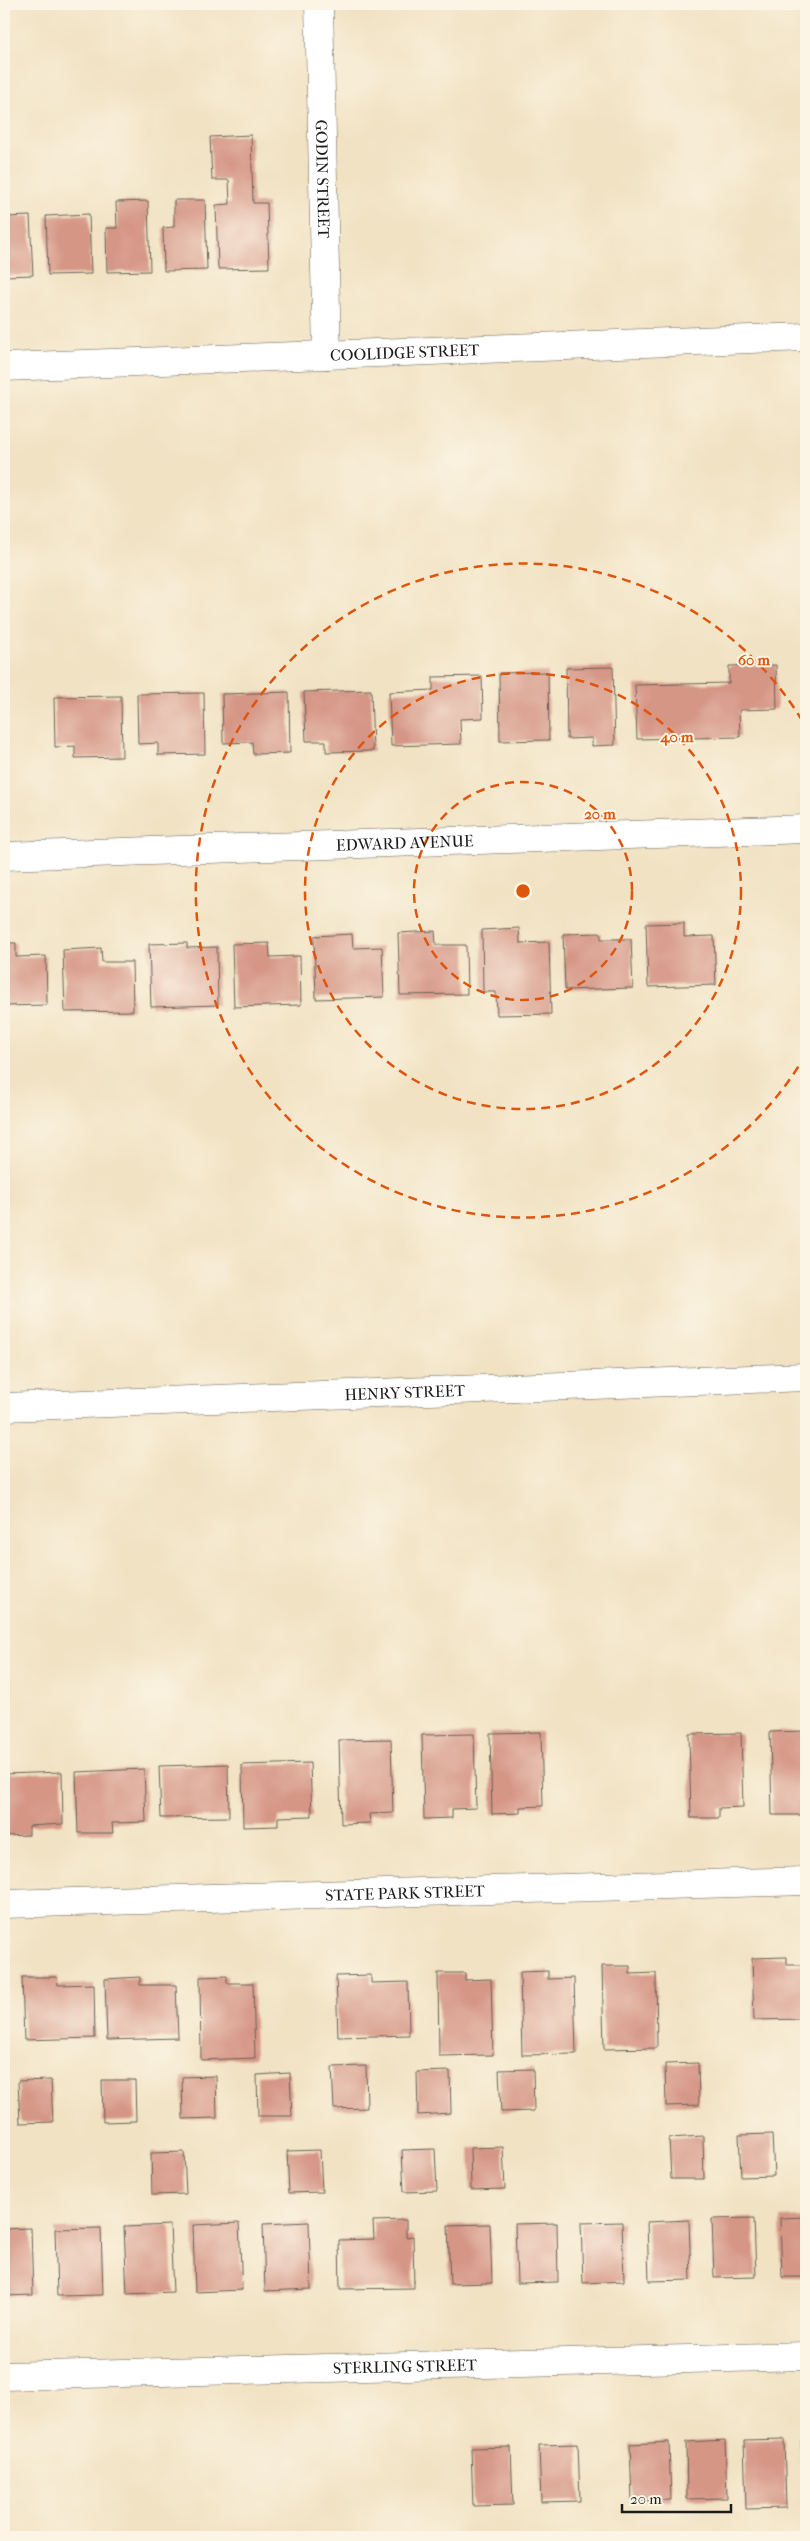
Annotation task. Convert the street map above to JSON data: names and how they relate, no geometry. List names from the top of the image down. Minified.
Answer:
{"streets":{"street":["GODIN STREET","COOLIDGE STREET","EDWARD AVENUE","HENRY STREET","STATE PARK STREET","STERLING STREET"]},"crossings":[["GODIN STREET","COOLIDGE STREET"]],"scale_bar":"20 m","rings":["60 m","40 m","20 m"]}
